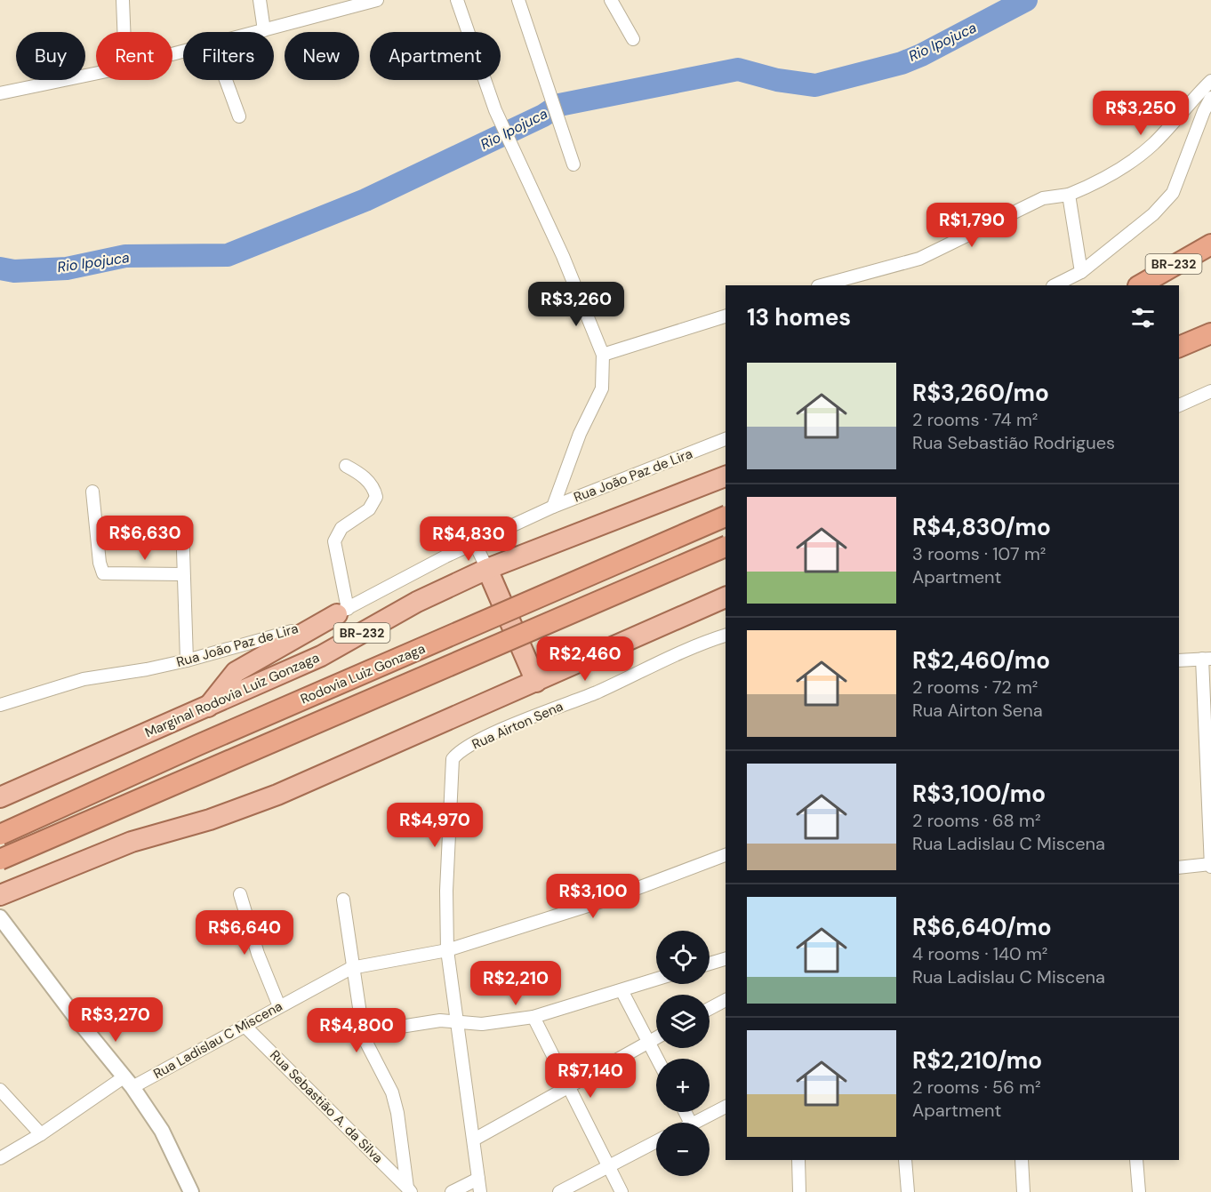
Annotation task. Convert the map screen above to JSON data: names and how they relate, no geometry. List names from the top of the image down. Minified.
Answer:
{"streets":{"highway":["BR-232","Rodovia Luiz Gonzaga"],"main road":["Marginal Rodovia Luiz Gonzaga"],"street":["Rua João Paz de Lira","Rua Airton Sena","Rua Ladislau C Miscena","Rua Sebastião A. da Silva"]},"crossings":[["Rua Airton Sena","Rua Ladislau C Miscena"],["Rua Ladislau C Miscena","Rua Sebastião A. da Silva"]],"water":["Rio Ipojuca"],"page":{"chip":["Buy","Rent","Filters","New","Apartment"],"price":["R$3,250","R$1,790","R$3,260","R$6,630","R$4,830","R$2,460","R$4,970","R$3,100","R$6,640","R$2,210","R$3,270","R$4,800","R$7,140"],"heading":"13 homes","list":[{"name":"R$3,260/mo","note":"2 rooms · 74 m² · Rua Sebastião Rodrigues"},{"name":"R$4,830/mo","note":"3 rooms · 107 m² · Apartment"},{"name":"R$2,460/mo","note":"2 rooms · 72 m² · Rua Airton Sena"},{"name":"R$3,100/mo","note":"2 rooms · 68 m² · Rua Ladislau C Miscena"},{"name":"R$6,640/mo","note":"4 rooms · 140 m² · Rua Ladislau C Miscena"},{"name":"R$2,210/mo","note":"2 rooms · 56 m² · Apartment"}],"map_buttons":["+","−"]}}
